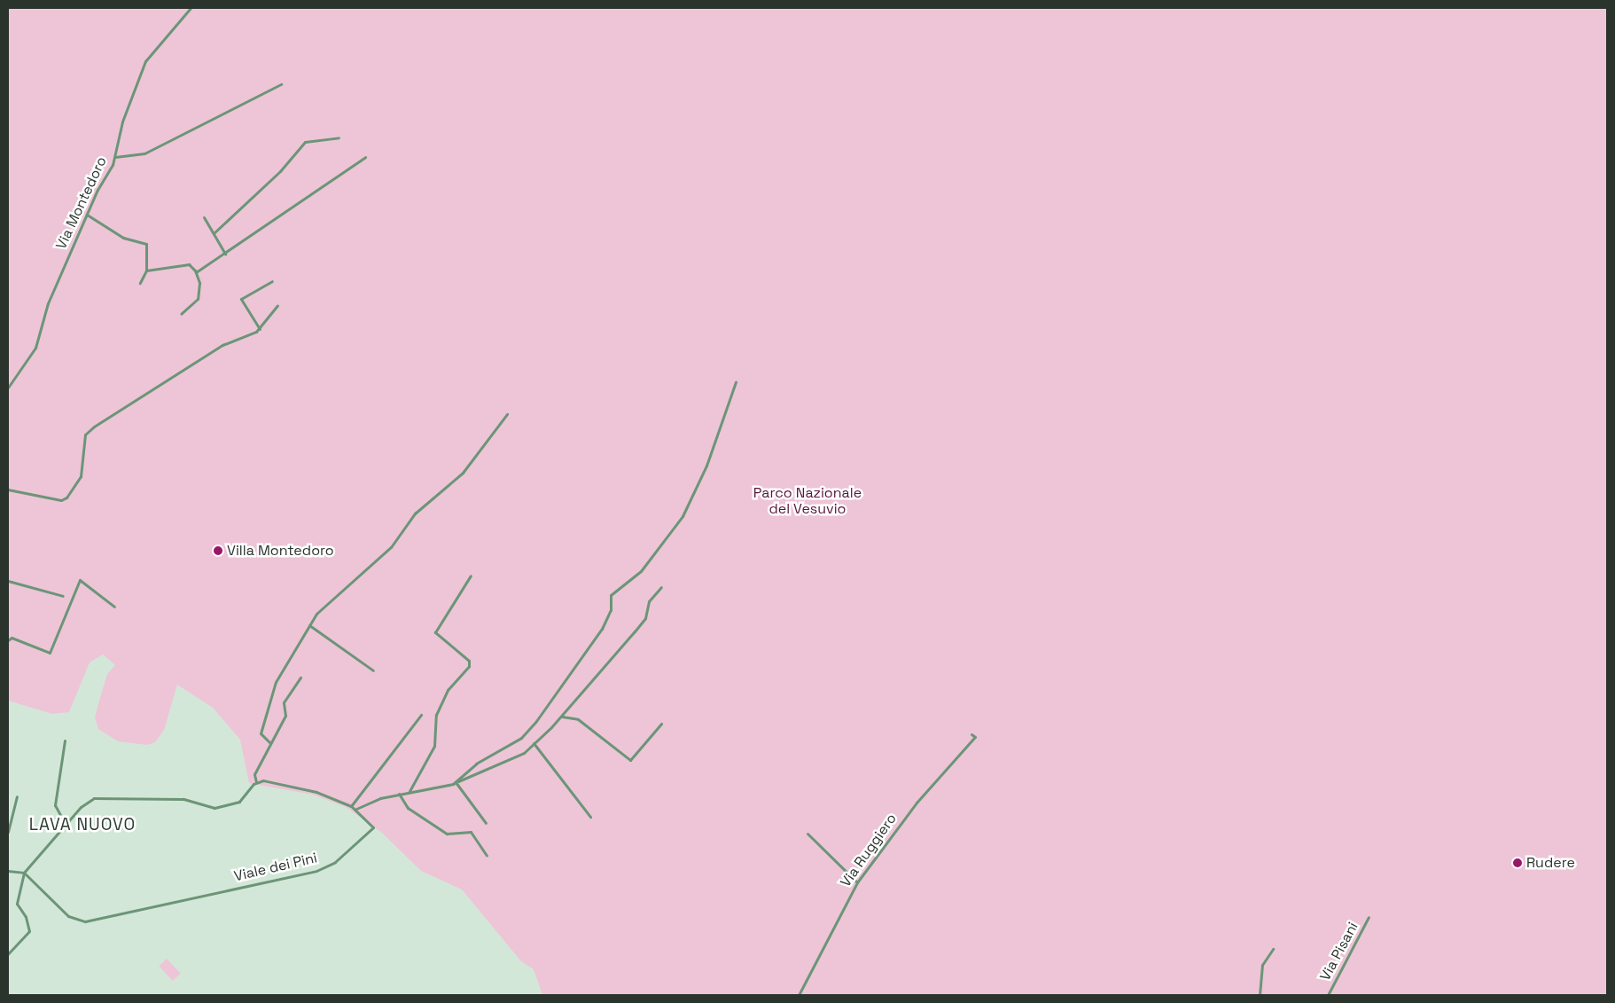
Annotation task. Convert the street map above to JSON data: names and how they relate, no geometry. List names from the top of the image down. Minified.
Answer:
{"streets":{"street":["Via Montedoro","Via Ruggiero","Viale dei Pini","Via Pisani"]},"districts":["LAVA NUOVO"],"parks":["Parco Nazionale del Vesuvio"],"places":["Villa Montedoro","Rudere"]}
